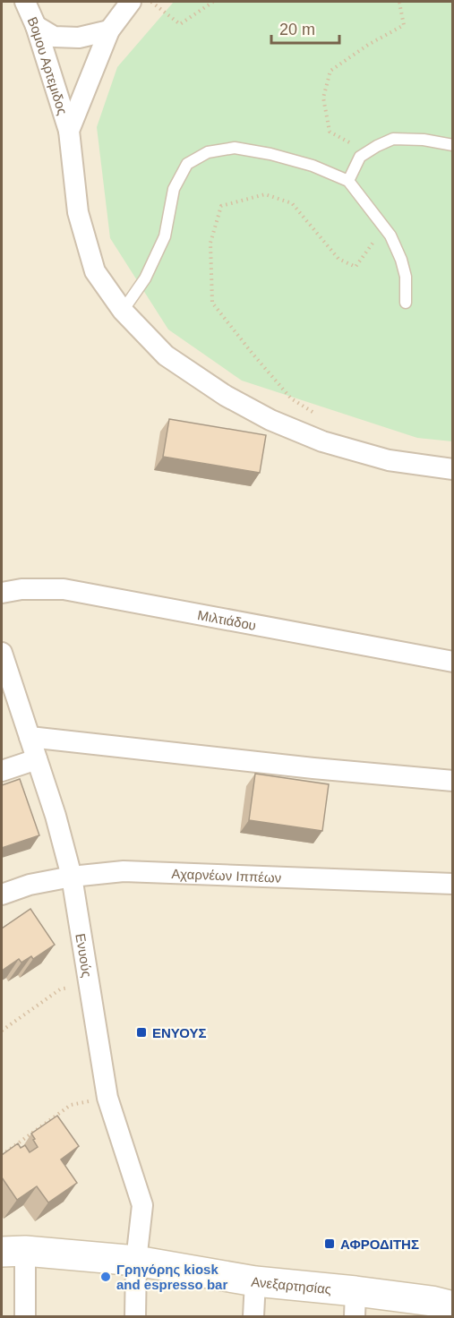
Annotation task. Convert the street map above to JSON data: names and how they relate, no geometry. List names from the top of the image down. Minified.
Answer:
{"streets":{"street":["Βομου Αρτεμιδος","Μιλτιάδου","Αχαρνέων Ιππέων","Ενυούς","Ανεξαρτησίας"]},"crossings":[["Αχαρνέων Ιππέων","Ενυούς"],["Ενυούς","Ανεξαρτησίας"]],"places":{"transit":["ΕΝΥΟΥΣ","ΑΦΡΟΔΙΤΗΣ"],"other":["Γρηγόρης kiosk and espresso bar"]},"scale_bar":"20 m"}
